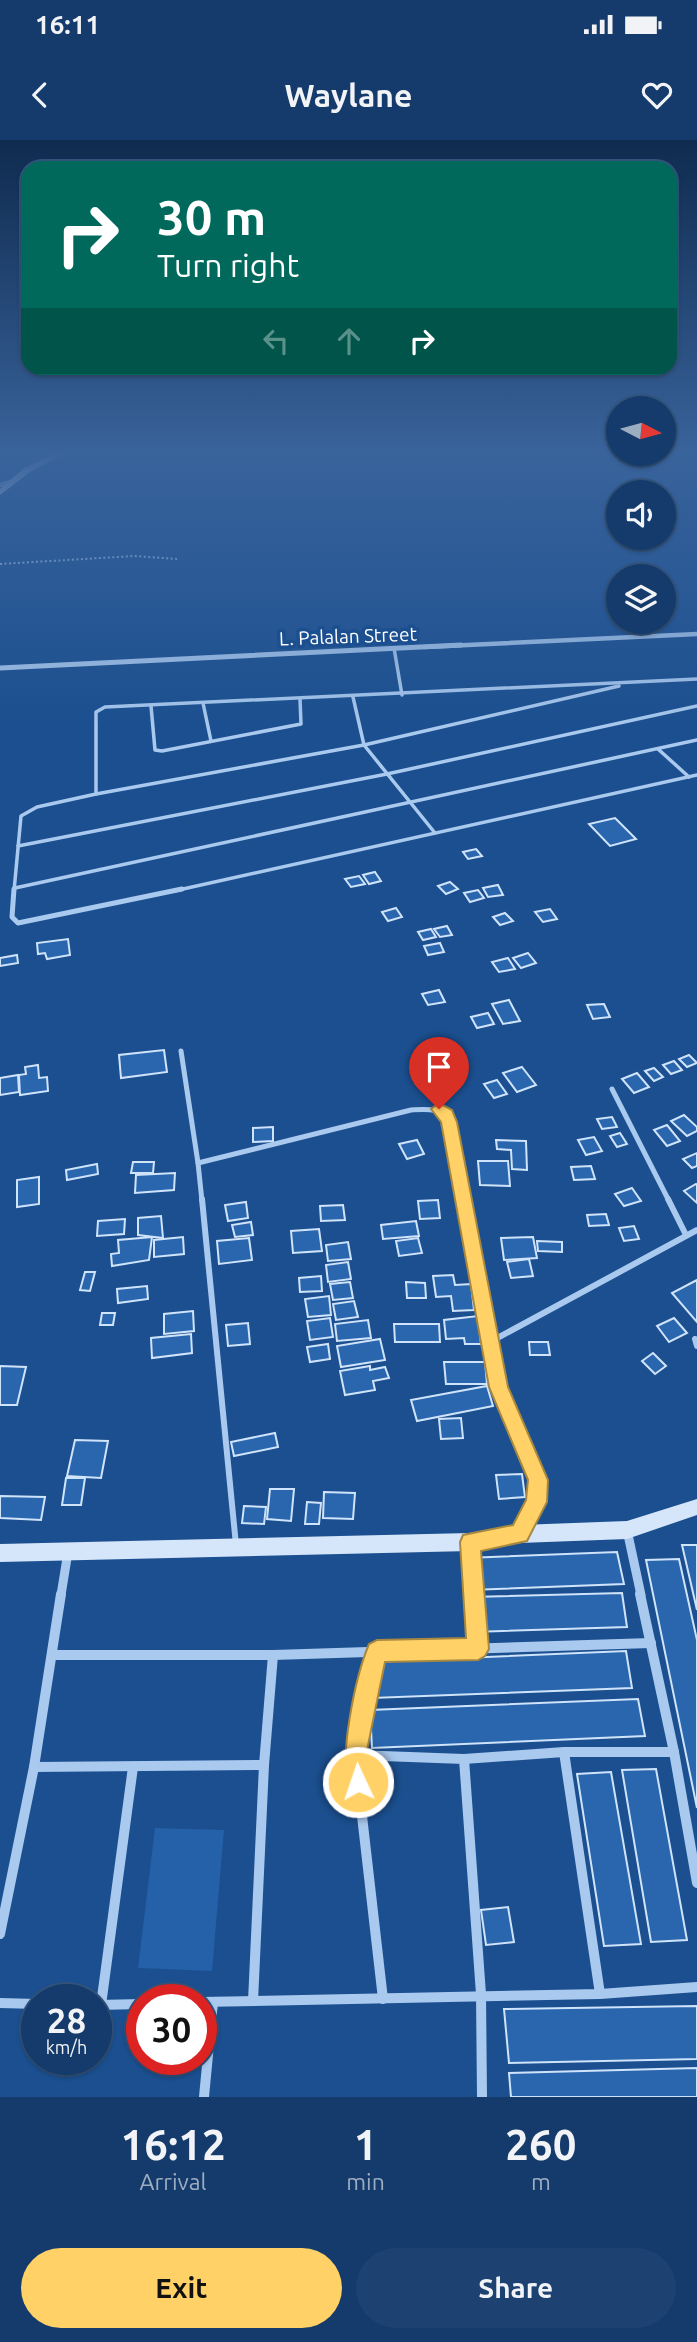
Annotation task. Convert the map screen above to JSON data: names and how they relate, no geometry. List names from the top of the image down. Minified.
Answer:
{"streets":{"street":["L. Palalan Street"]},"north":"right","page":{"status":"16:11","header":"Waylane","turn":["30 m","Turn right"],"speed":"28 km/h","limit":"30","eta":["16:12","Arrival","1","min","260","m"],"buttons":["Exit","Share"]}}
